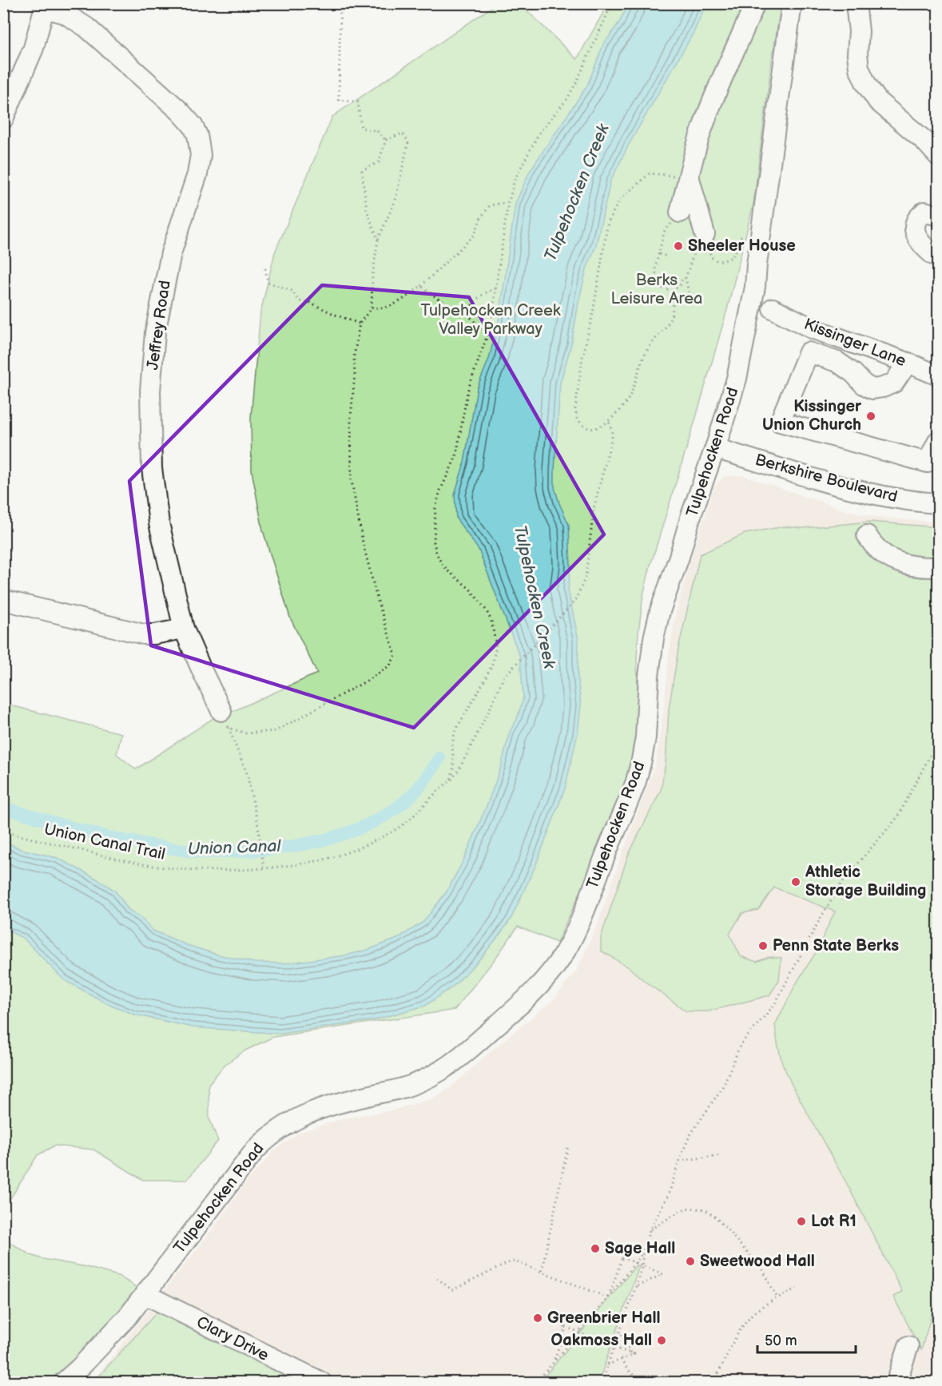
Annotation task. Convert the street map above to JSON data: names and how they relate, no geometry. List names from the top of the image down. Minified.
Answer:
{"streets":{"street":["Jeffrey Road","Kissinger Lane","Tulpehocken Road","Berkshire Boulevard","Clary Drive"],"path":["Union Canal Trail"]},"crossings":[["Tulpehocken Road","Berkshire Boulevard"],["Tulpehocken Road","Clary Drive"]],"water":["Tulpehocken Creek","Union Canal"],"parks":["Berks Leisure Area","Tulpehocken Creek Valley Parkway"],"places":["Sheeler House","Kissinger Union Church","Athletic Storage Building","Penn State Berks","Lot R1","Sage Hall","Sweetwood Hall","Greenbrier Hall","Oakmoss Hall"],"scale_bar":"50 m"}
